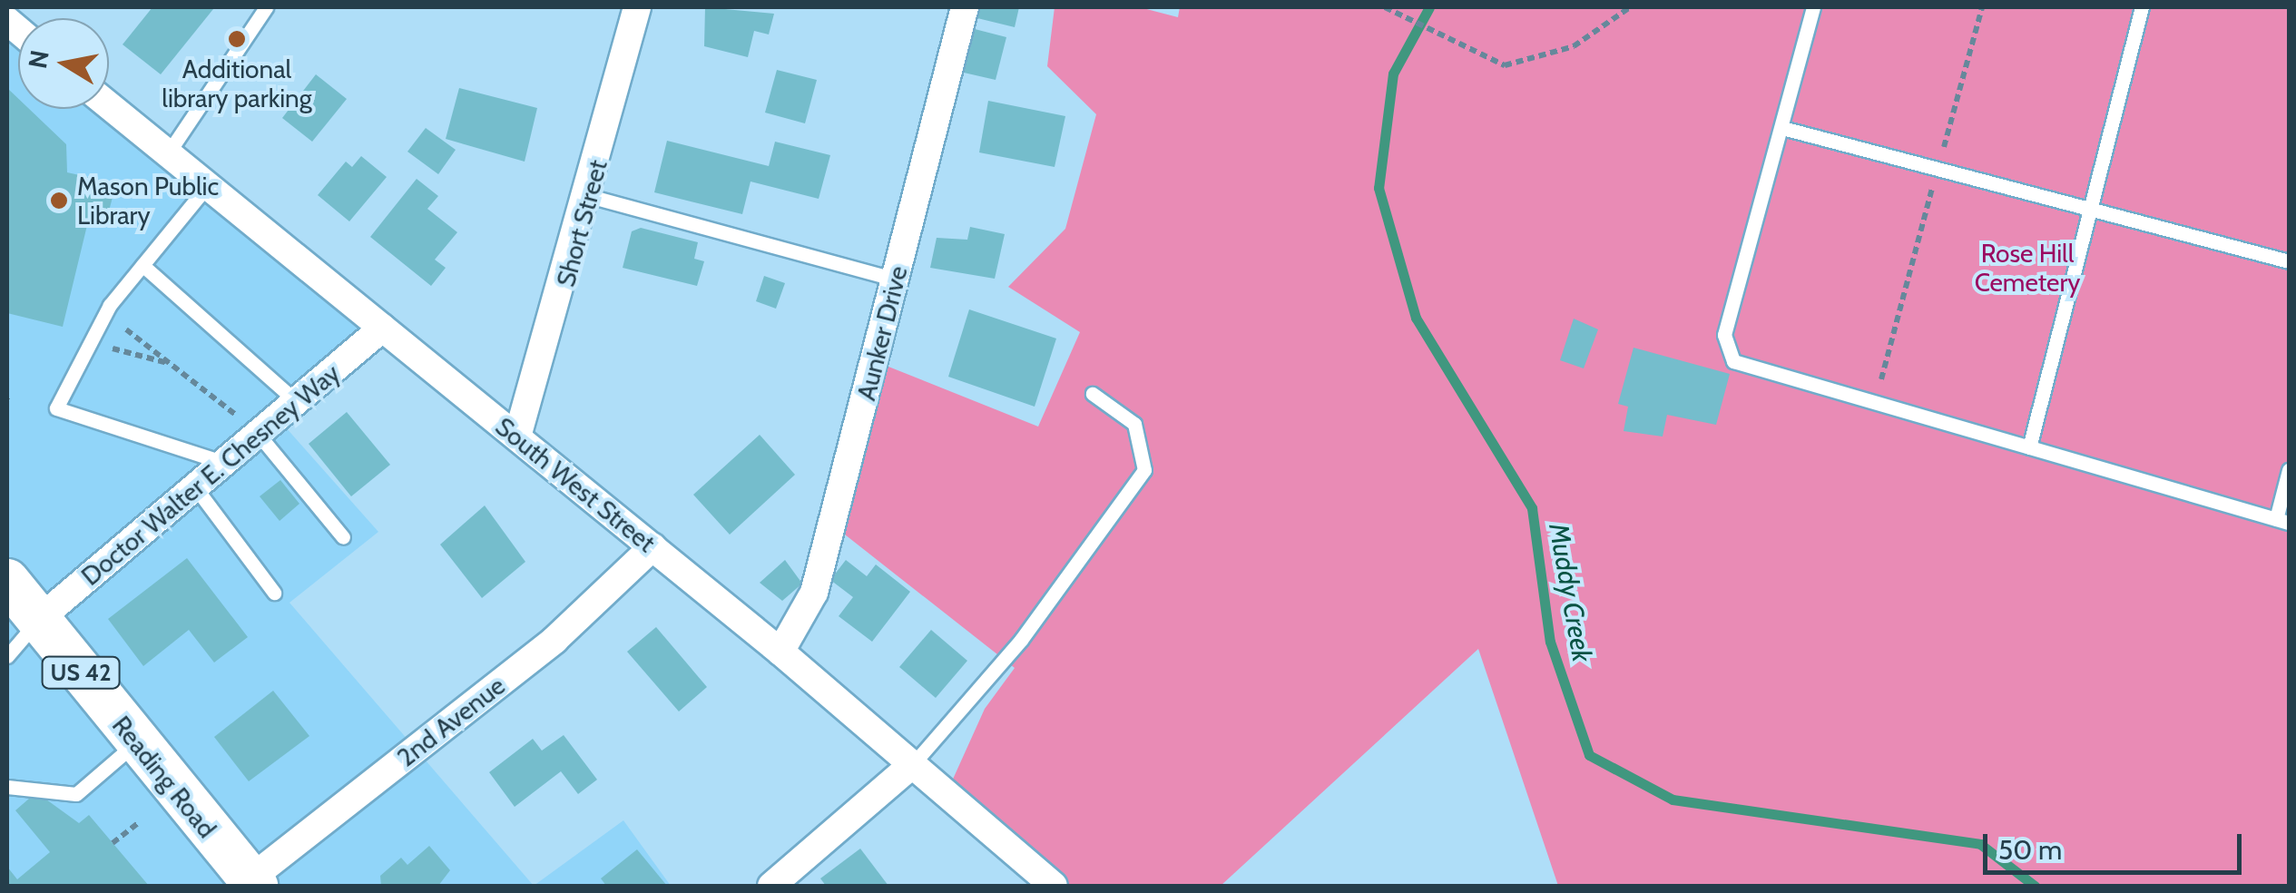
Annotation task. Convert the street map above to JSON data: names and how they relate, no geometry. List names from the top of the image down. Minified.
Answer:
{"streets":{"main road":["US 42","Reading Road"],"street":["Short Street","Aunker Drive","Doctor Walter E. Chesney Way","South West Street","2nd Avenue"]},"crossings":[["Short Street","South West Street"],["Aunker Drive","South West Street"],["Doctor Walter E. Chesney Way","South West Street"],["Doctor Walter E. Chesney Way","Reading Road"],["South West Street","2nd Avenue"],["2nd Avenue","Reading Road"]],"water":["Muddy Creek"],"parks":["Rose Hill Cemetery"],"places":["Additional library parking","Mason Public Library"],"scale_bar":"50 m","north":"left"}
